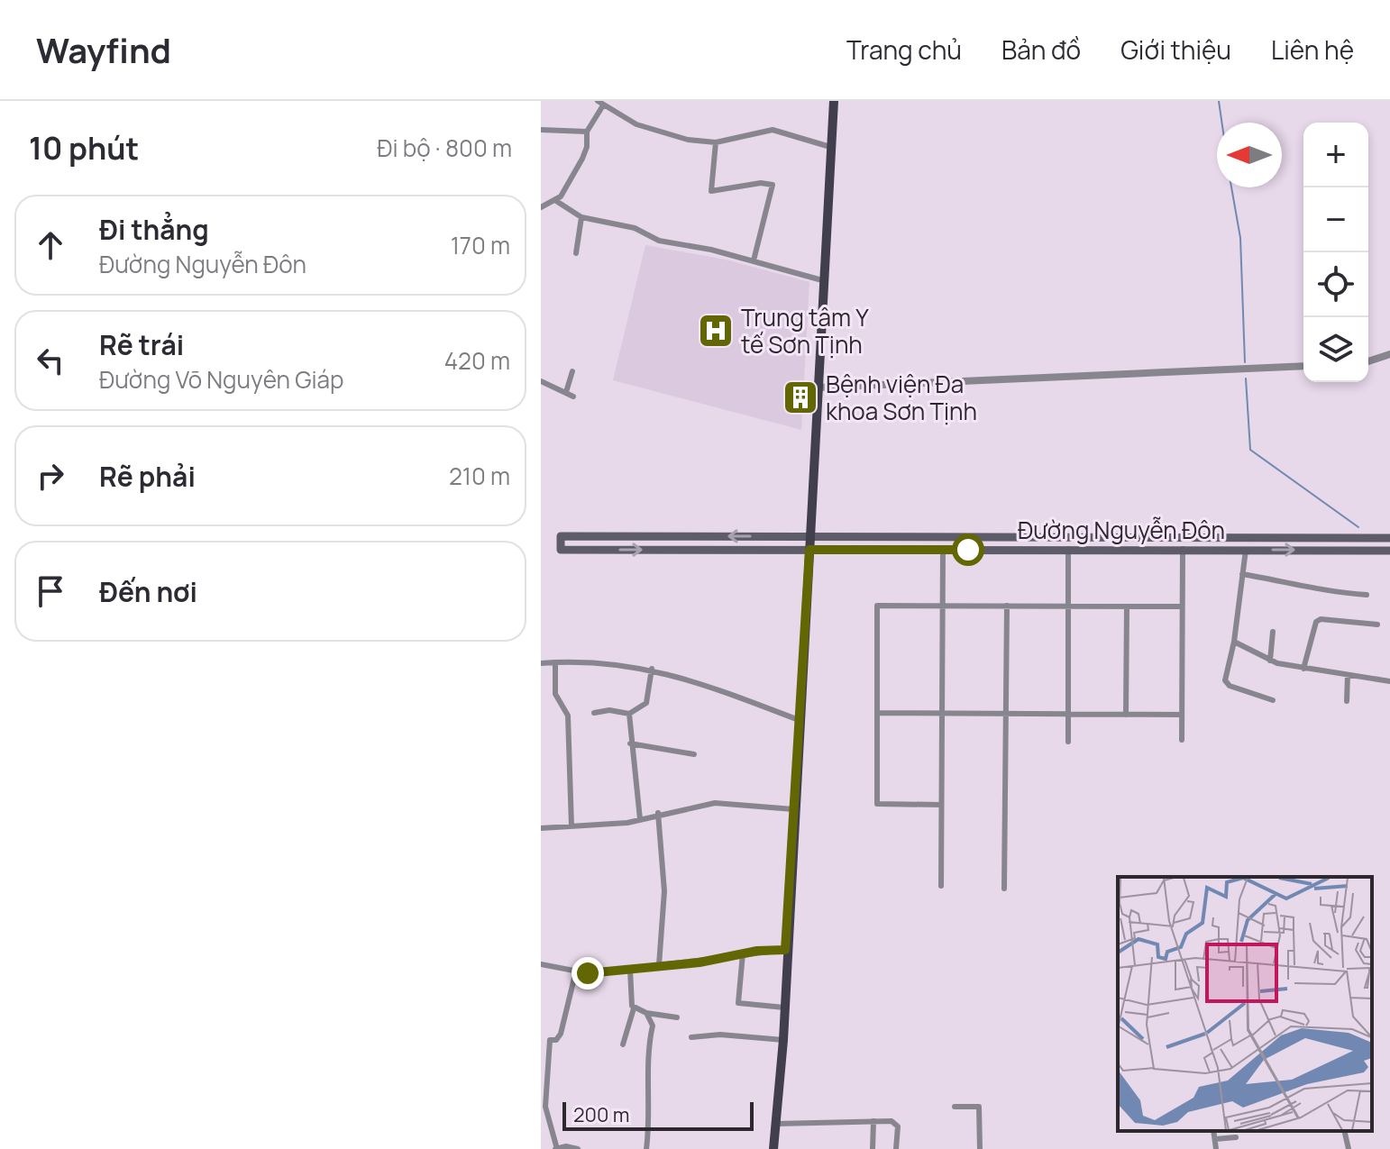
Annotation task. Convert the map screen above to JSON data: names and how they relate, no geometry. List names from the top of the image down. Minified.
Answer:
{"streets":{"main road":["Đường Nguyễn Đôn"]},"places":{"hospital":["Trung tâm Y tế Sơn Tịnh"],"building":["Bệnh viện Đa khoa Sơn Tịnh"]},"scale_bar":"200 m","north":"left","page":{"header":"Wayfind","nav":["Trang chủ","Bản đồ","Giới thiệu","Liên hệ"],"heading":["10 phút","Đi bộ · 800 m"],"map_buttons":["+","−"],"list":[["Đi thẳng","Đường Nguyễn Đôn","170 m"],["Rẽ trái","Đường Võ Nguyên Giáp","420 m"],["Rẽ phải","210 m"],"Đến nơi"],"scale":"200 m"}}
